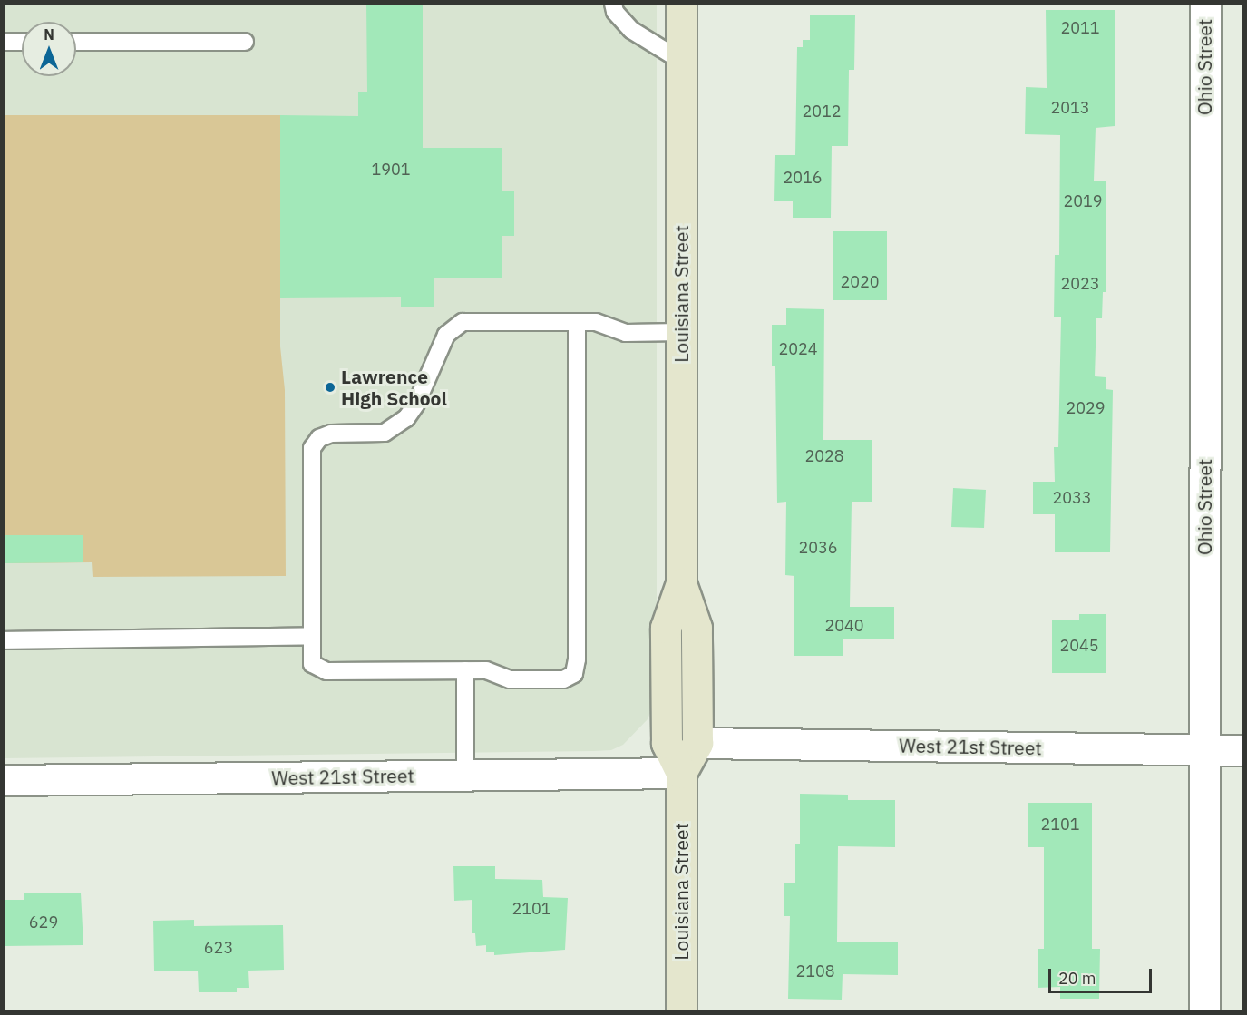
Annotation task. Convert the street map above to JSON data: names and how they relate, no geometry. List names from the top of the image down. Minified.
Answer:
{"streets":{"main road":["Louisiana Street"],"street":["Ohio Street","West 21st Street"]},"crossings":[["Ohio Street","West 21st Street"],["Louisiana Street","West 21st Street"]],"places":["Lawrence High School"],"house_numbers":["2011","2013","2012","1901","2016","2019","2020","2023","2024","2029","2028","2033","2036","2040","2045","2101","2101","629","623","2108"],"scale_bar":"20 m","north":"top"}
